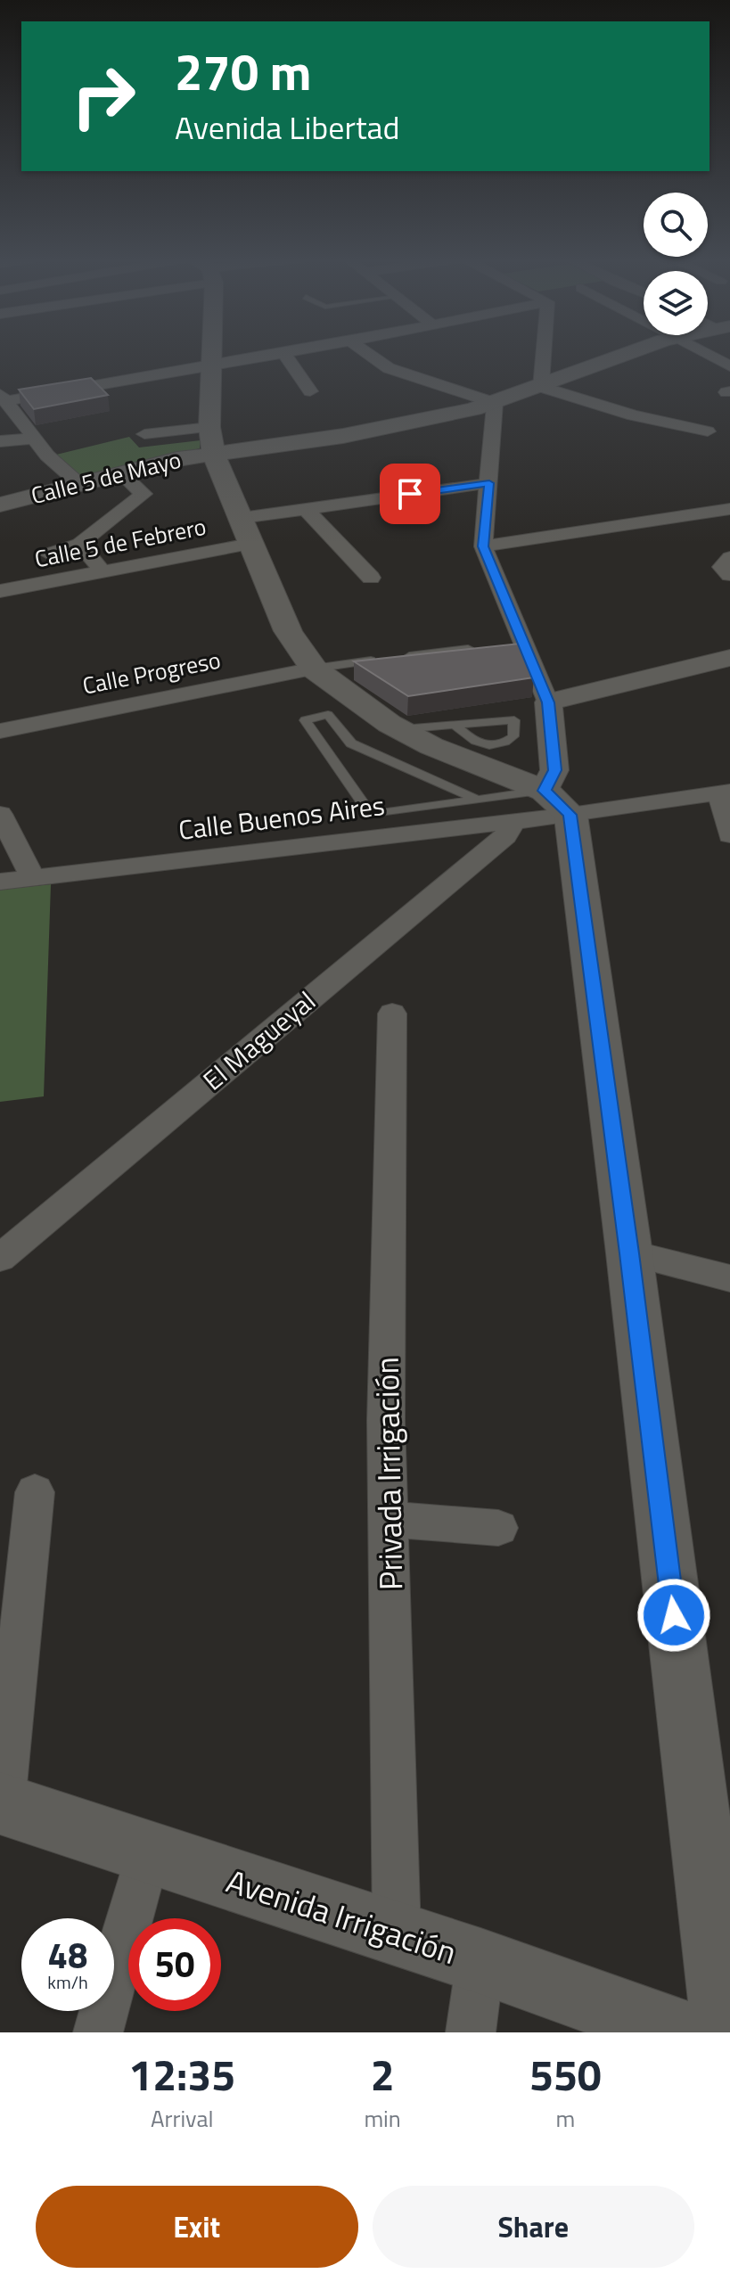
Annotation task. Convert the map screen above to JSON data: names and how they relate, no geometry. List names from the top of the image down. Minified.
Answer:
{"streets":{"main road":["Calle 5 de Mayo","Avenida Irrigación"],"street":["Calle 5 de Febrero","Calle Progreso","Calle Buenos Aires","El Magueyal","Privada Irrigación"]},"crossings":[["Calle Buenos Aires","El Magueyal"],["Privada Irrigación","Avenida Irrigación"]],"page":{"turn":["270 m","Avenida Libertad"],"speed":"48 km/h","limit":"50","eta":["12:35","Arrival","2","min","550","m"],"buttons":["Exit","Share"]}}
